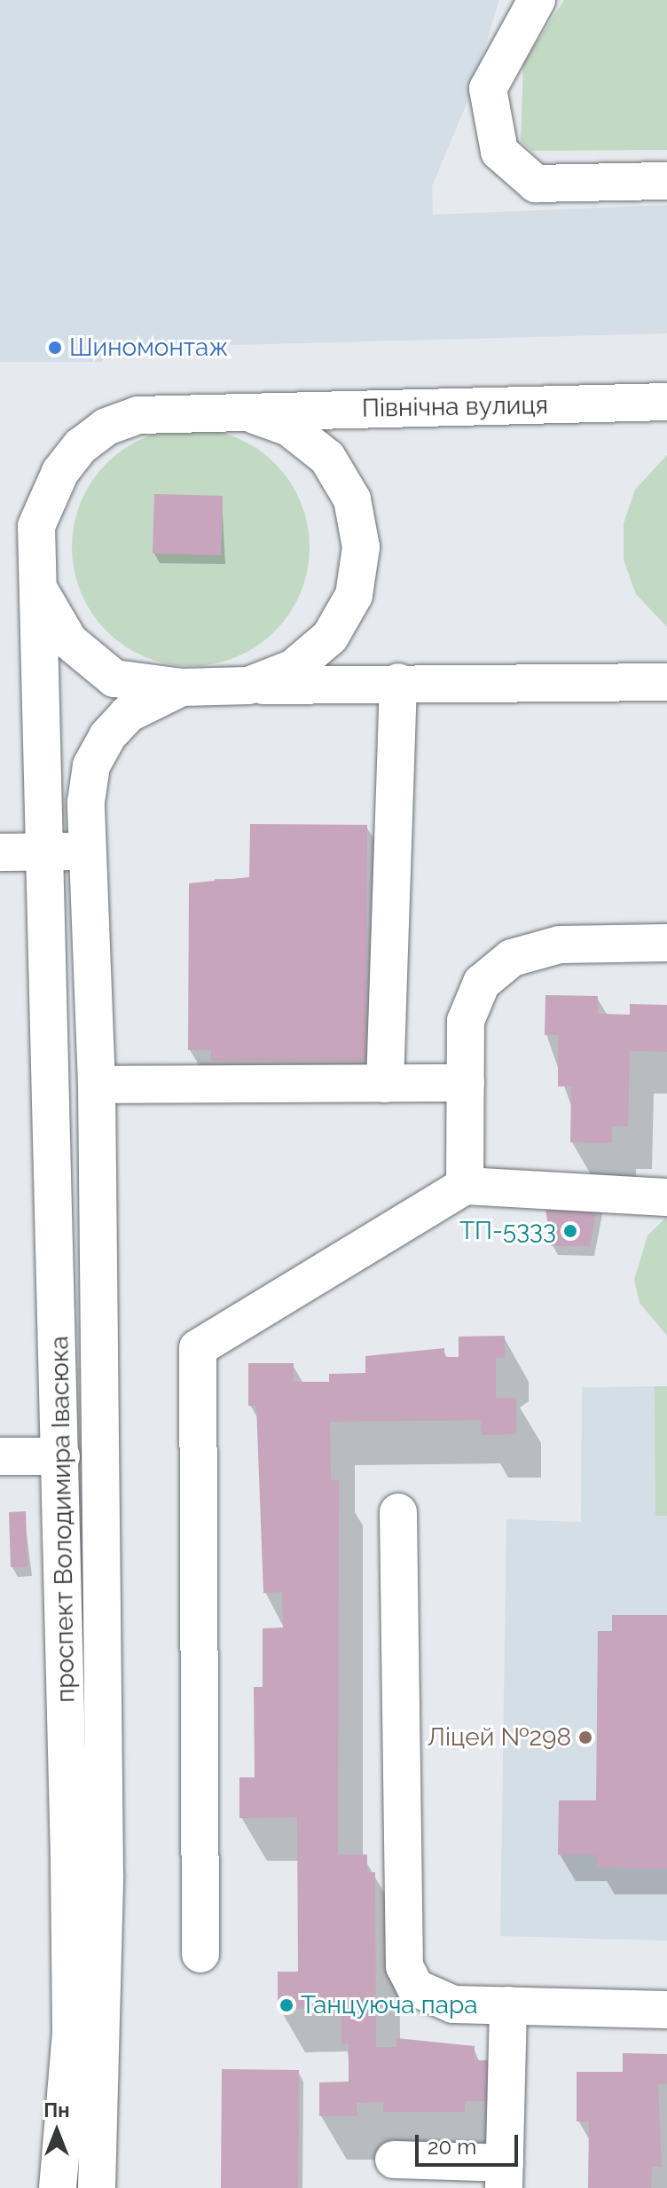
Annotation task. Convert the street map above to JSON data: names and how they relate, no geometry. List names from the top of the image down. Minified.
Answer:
{"streets":{"street":["Північна вулиця","проспект Володимира Івасюка"]},"places":["Шиномонтаж","ТП-5333","Ліцей №298","Танцуюча пара"],"scale_bar":"20 m","north":"top"}
